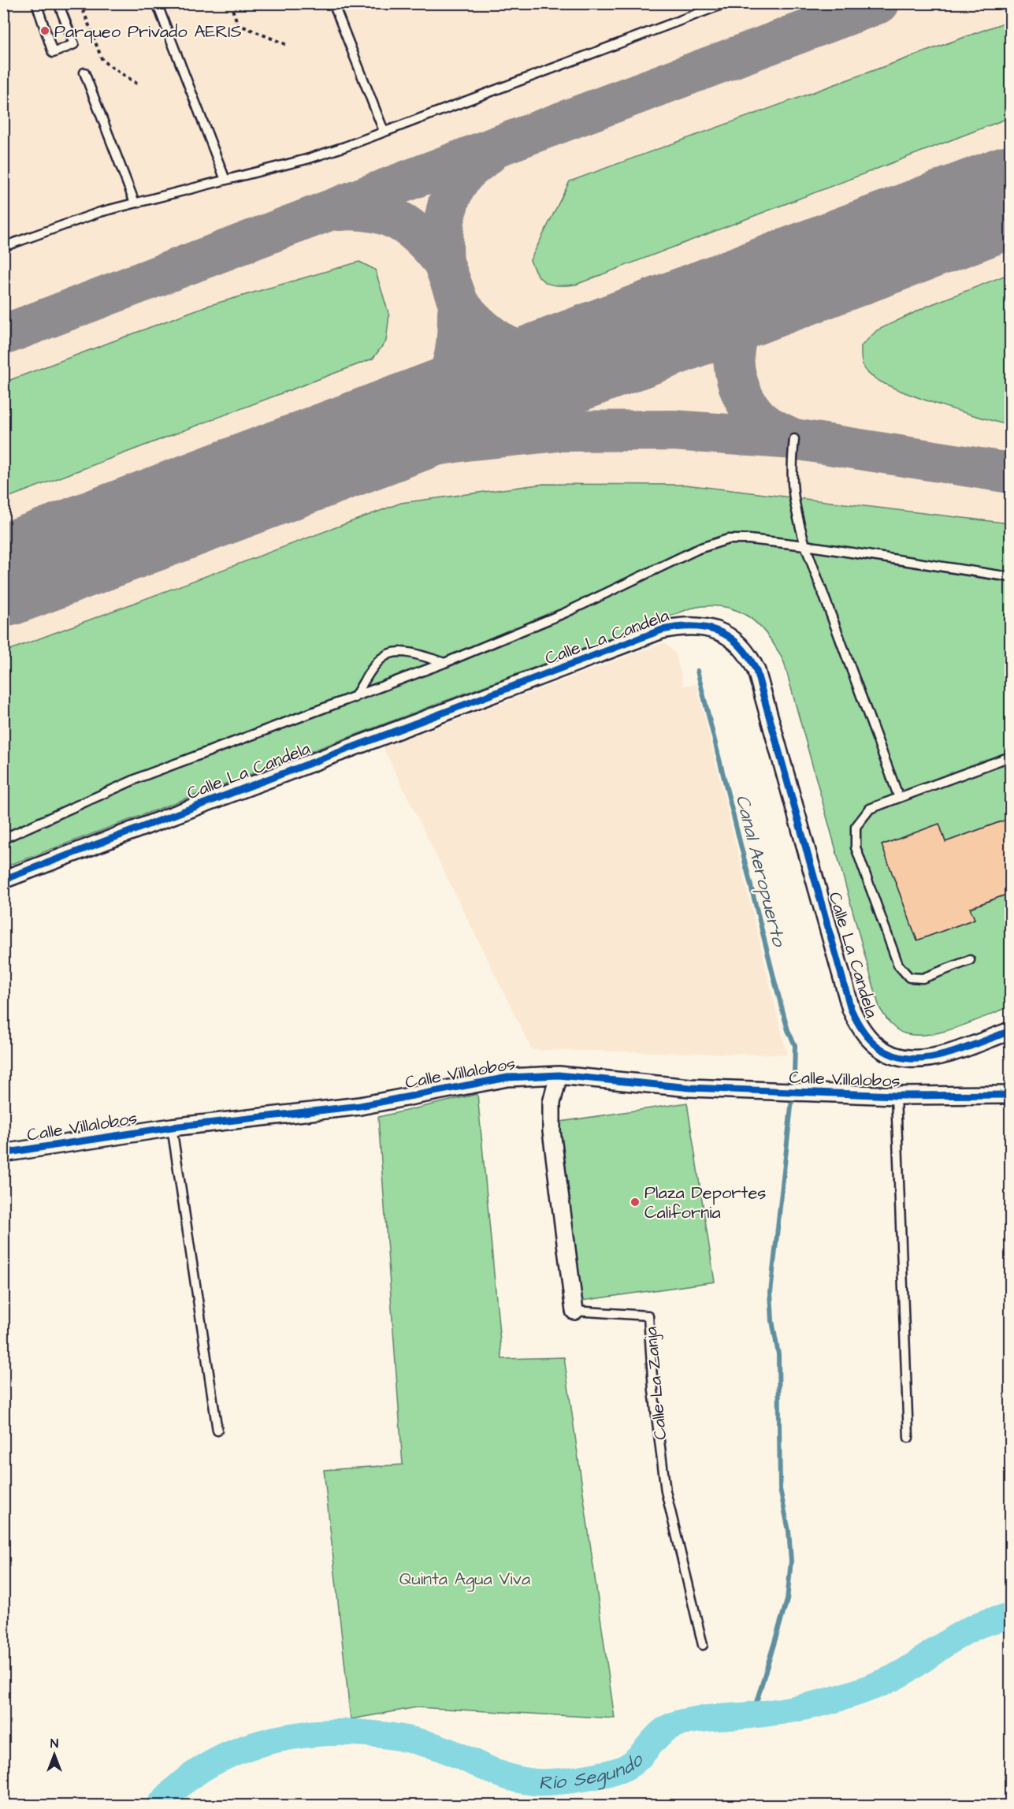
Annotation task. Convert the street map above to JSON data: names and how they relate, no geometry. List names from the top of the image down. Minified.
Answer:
{"streets":{"street":["Calle La Candela","Calle Villalobos","Calle La Zanja"]},"crossings":[["Calle Villalobos","Calle La Zanja"]],"water":["Canal Aeropuerto","Río Segundo"],"parks":["Quinta Agua Viva"],"places":["Parqueo Privado AERIS","Plaza Deportes California"],"north":"top"}
